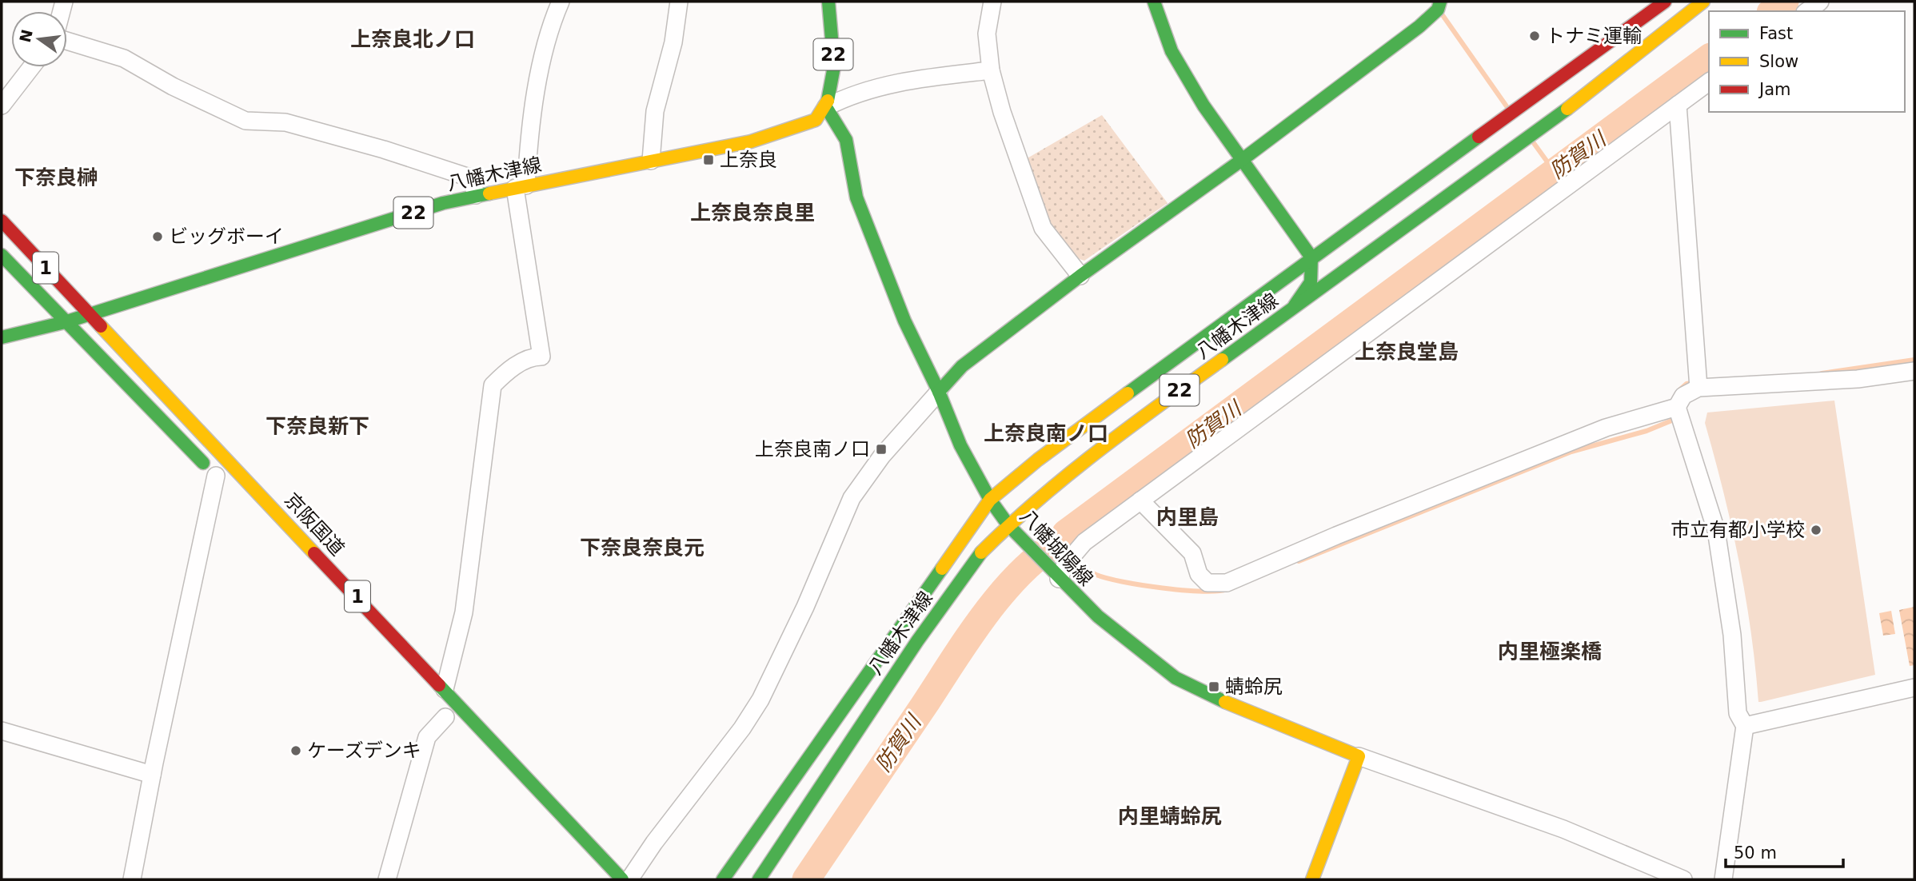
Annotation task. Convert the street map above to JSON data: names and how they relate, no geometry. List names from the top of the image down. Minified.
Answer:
{"streets":{"main road":["22","八幡木津線","1","京阪国道","八幡城陽線"]},"crossings":[["22","八幡木津線"],["22","八幡城陽線"],["八幡木津線","1"],["八幡木津線","京阪国道"],["八幡木津線","八幡城陽線"]],"districts":["上奈良北ノ口","下奈良榊","上奈良奈良里","上奈良堂島","下奈良新下","上奈良南ノ口","内里島","下奈良奈良元","内里極楽橋","内里蜻蛉尻"],"water":["防賀川"],"places":{"other":["トナミ運輸","ビッグボーイ","市立有都小学校","ケーズデンキ"],"transit":["上奈良","上奈良南ノ口","蜻蛉尻"]},"legend":["Fast","Slow","Jam"],"scale_bar":"50 m","north":"left"}
